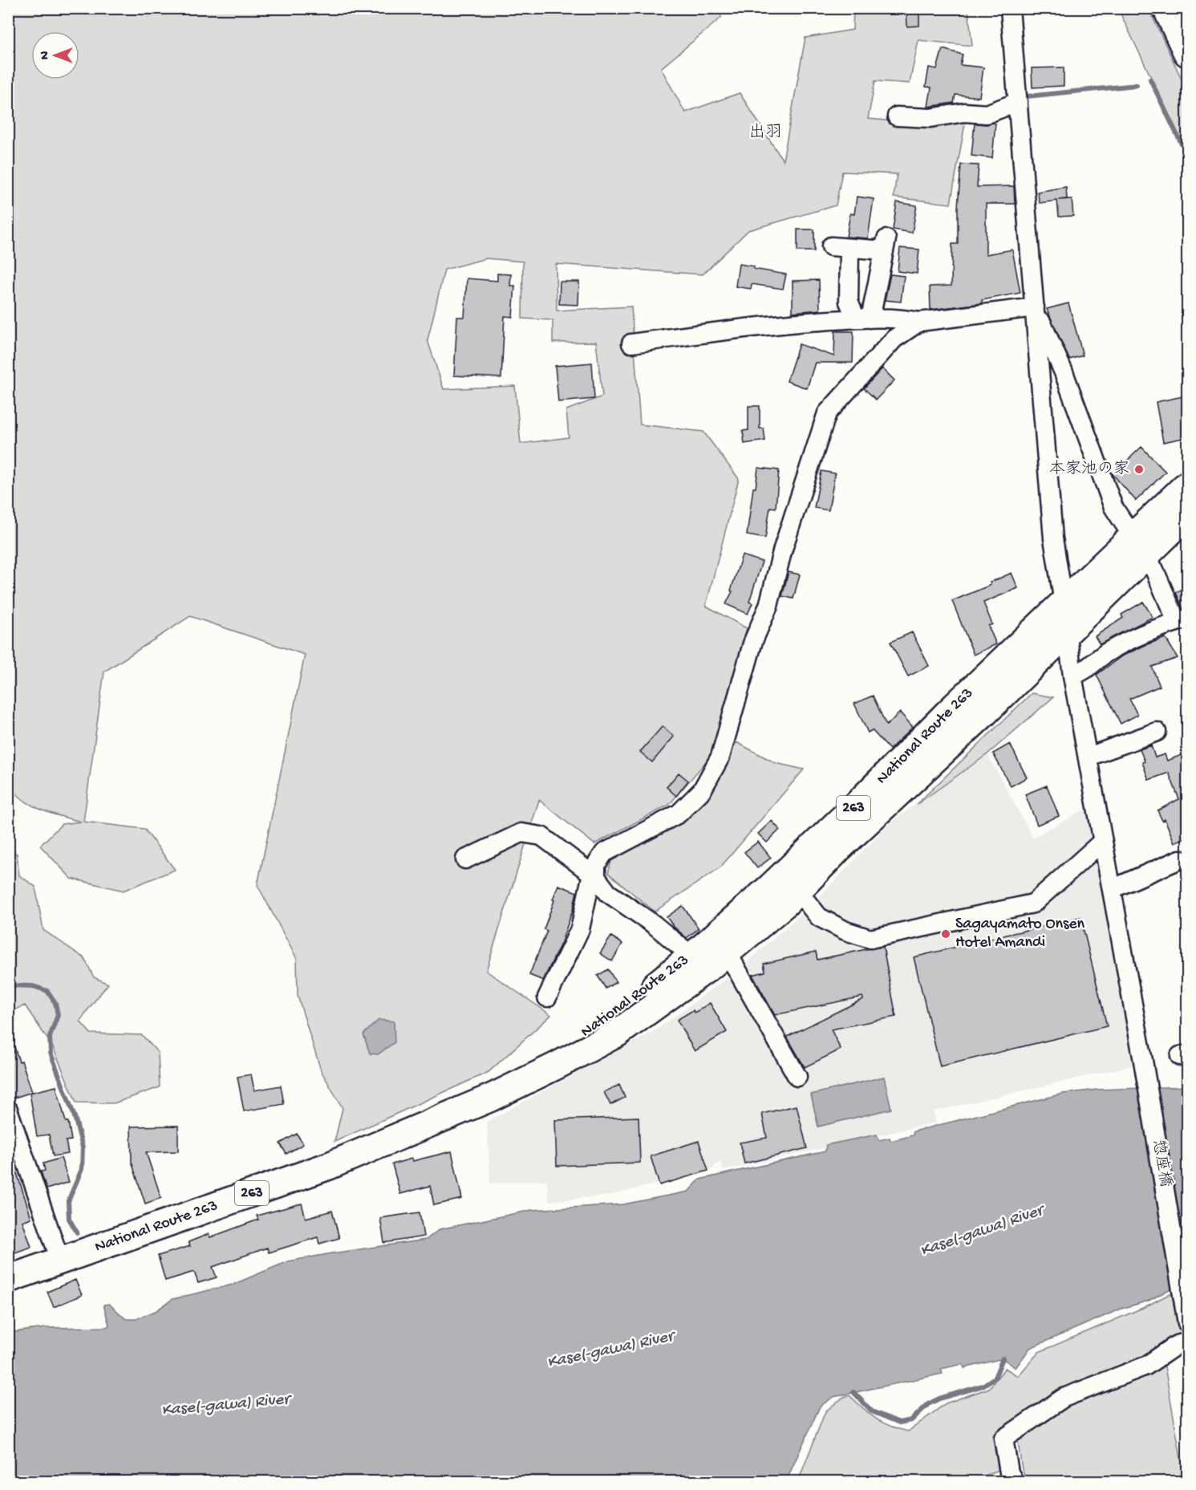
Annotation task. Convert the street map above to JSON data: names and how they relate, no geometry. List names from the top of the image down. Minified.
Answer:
{"streets":{"highway":["National Route 263","263"],"street":["惣座橋"]},"crossings":[["National Route 263","惣座橋"]],"districts":["出羽"],"water":["Kase(-gawa) River"],"places":["本家池の家","Sagayamato Onsen Hotel Amandi"],"north":"left"}
